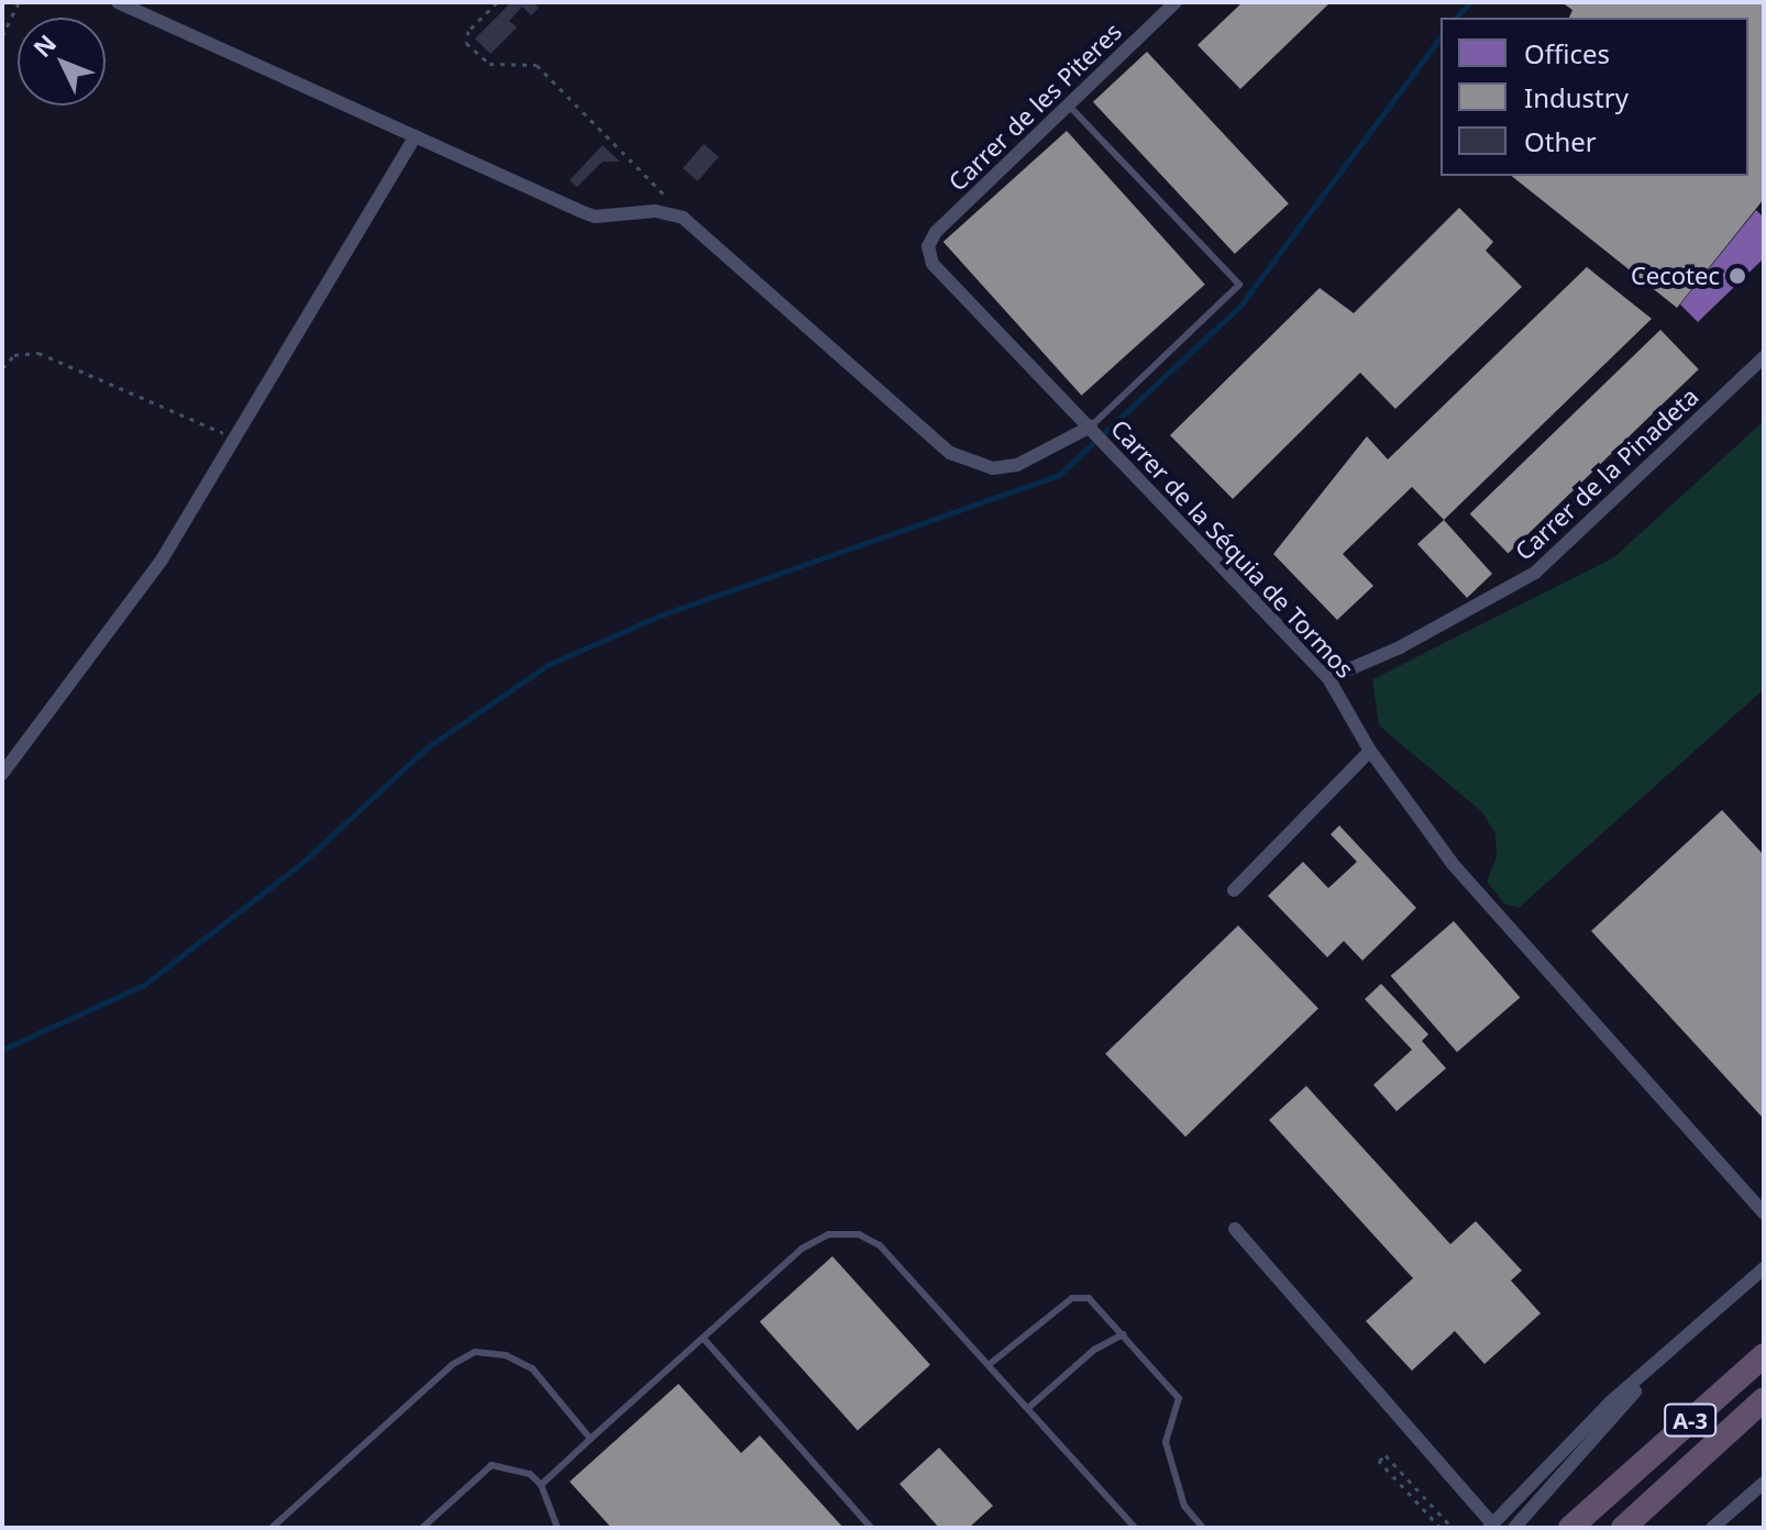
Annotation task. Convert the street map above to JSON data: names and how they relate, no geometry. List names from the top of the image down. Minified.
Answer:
{"streets":{"highway":["A-3"],"street":["Carrer de les Piteres","Carrer de la Pinadeta","Carrer de la Séquia de Tormos"]},"crossings":[["Carrer de les Piteres","Carrer de la Séquia de Tormos"],["Carrer de la Pinadeta","Carrer de la Séquia de Tormos"]],"places":["Cecotec"],"legend":["Offices","Industry","Other"],"north":"top left"}
